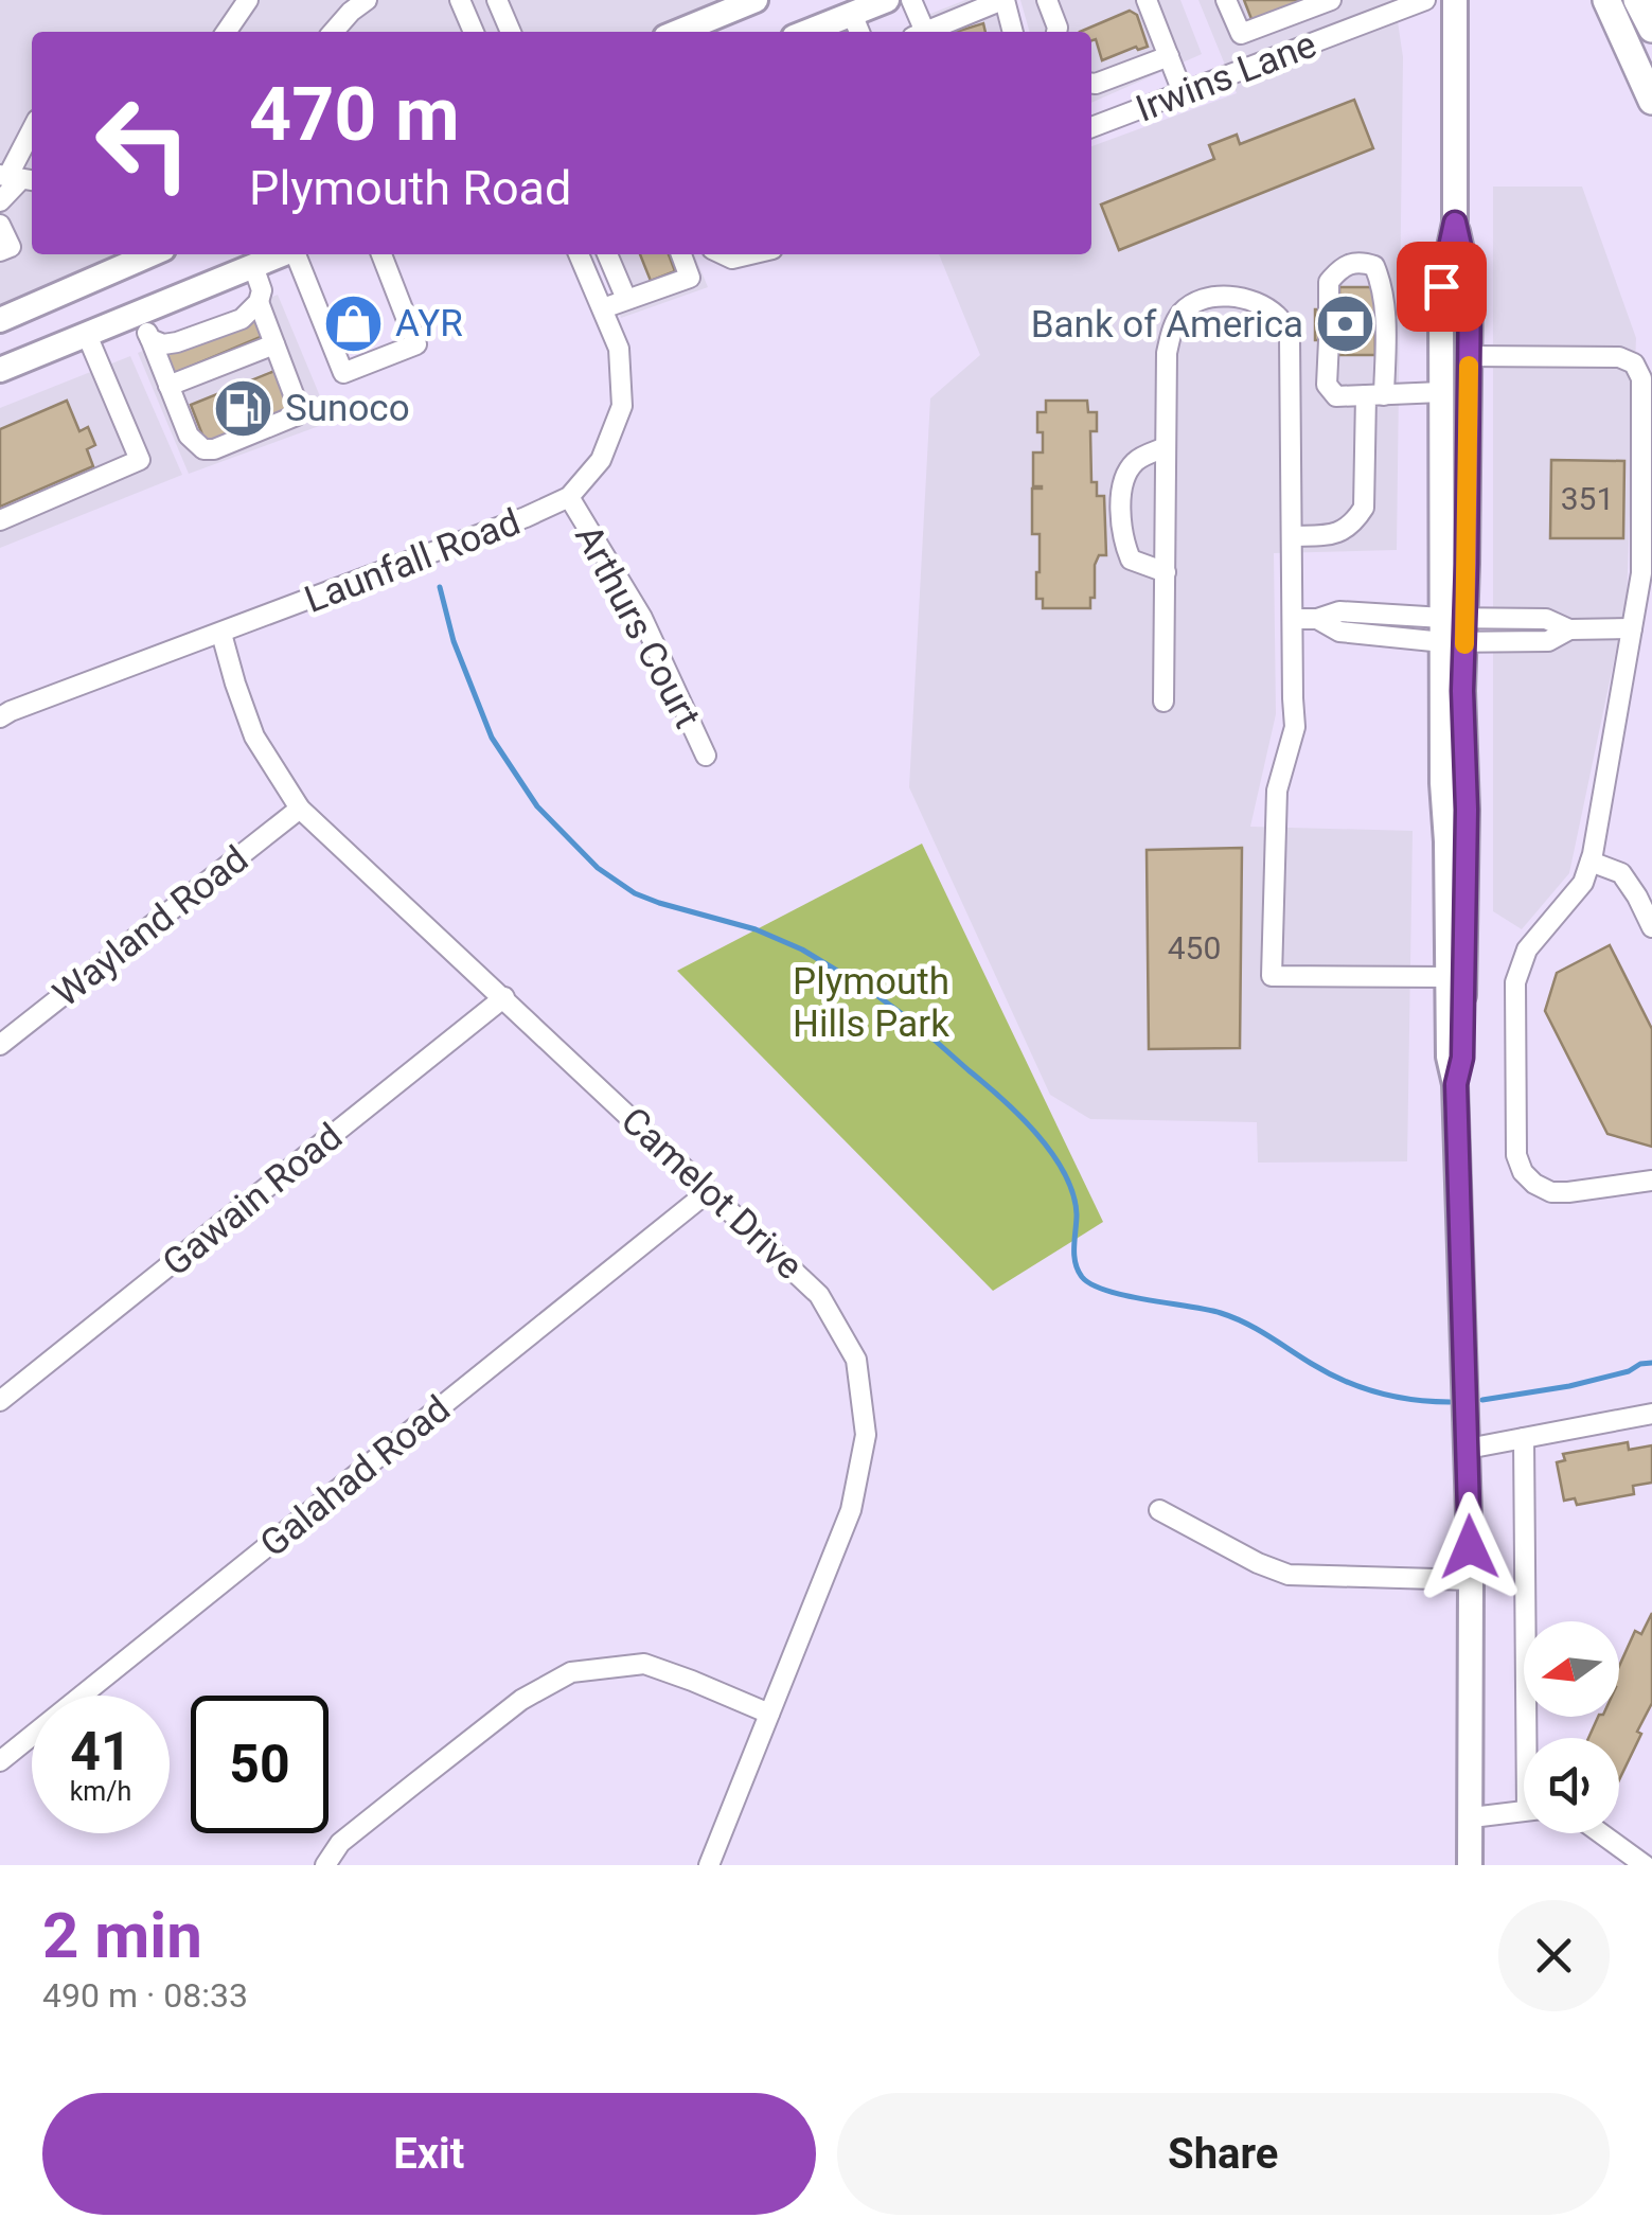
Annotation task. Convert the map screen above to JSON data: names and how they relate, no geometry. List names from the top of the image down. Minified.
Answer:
{"streets":{"street":["Irwins Lane","Launfall Road","Arthurs Court","Wayland Road","Camelot Drive","Gawain Road","Galahad Road"]},"crossings":[["Launfall Road","Arthurs Court"],["Launfall Road","Camelot Drive"],["Wayland Road","Camelot Drive"],["Camelot Drive","Gawain Road"],["Camelot Drive","Galahad Road"]],"parks":["Plymouth Hills Park"],"places":{"shop":["AYR"],"bank":["Bank of America"],"fuel station":["Sunoco"]},"house_numbers":["351","450"],"north":"left","page":{"turn":["470 m","Plymouth Road"],"speed":"41 km/h","limit":"50","heading":["2 min","490 m · 08:33"],"buttons":["Exit","Share"]}}
